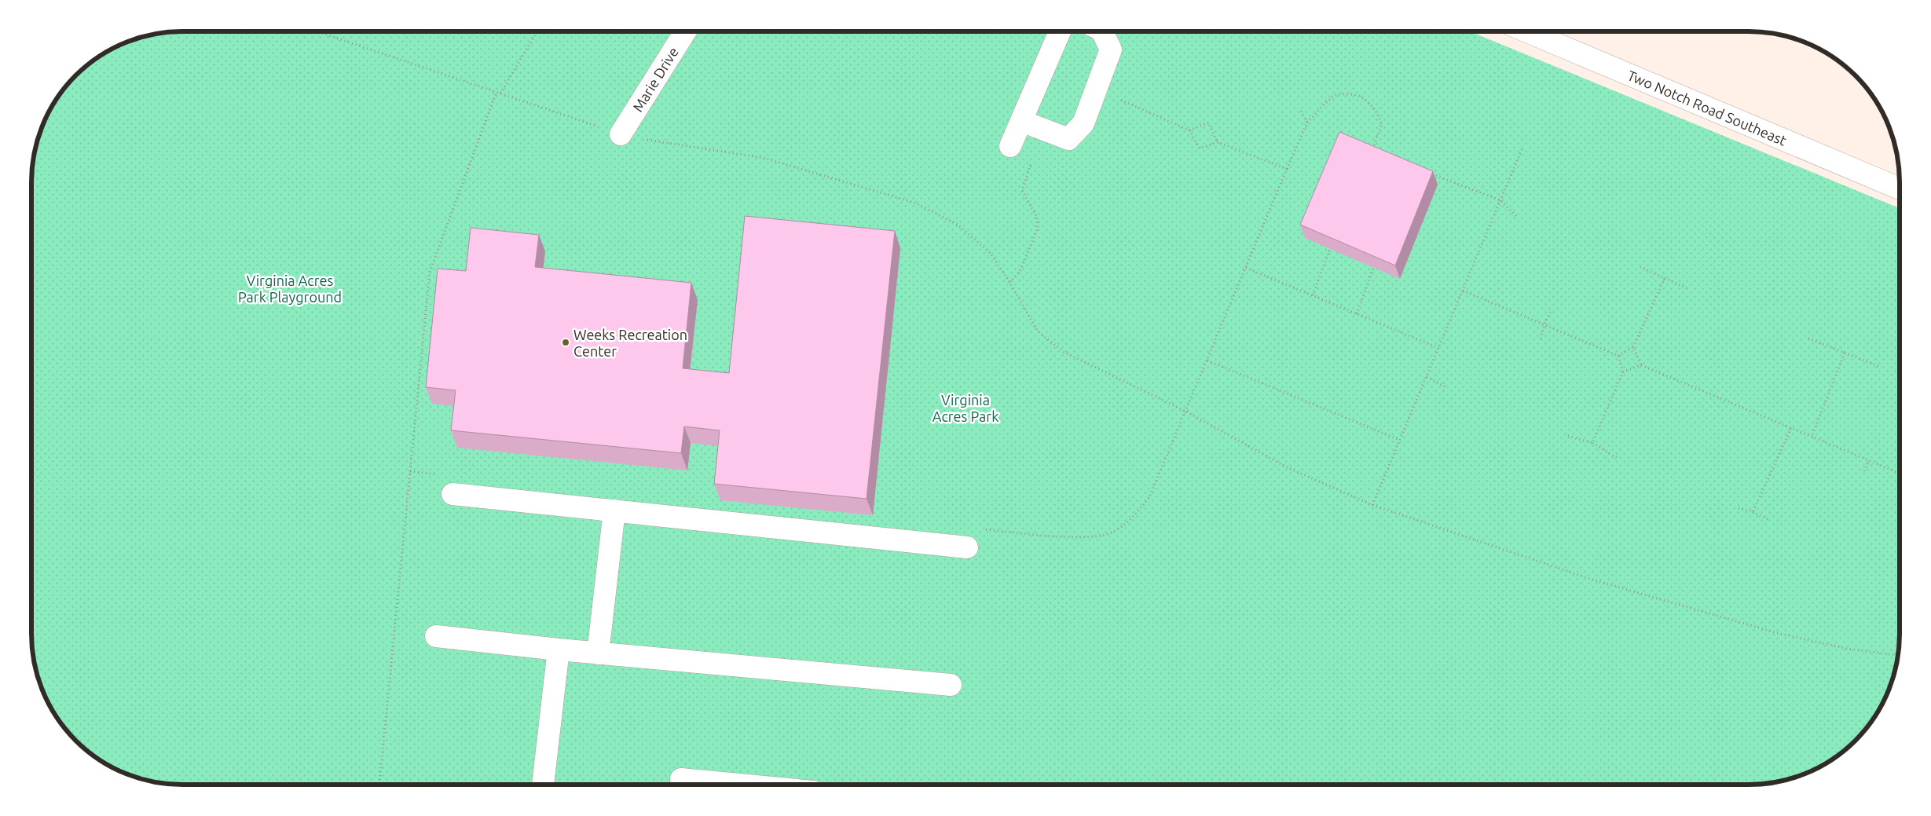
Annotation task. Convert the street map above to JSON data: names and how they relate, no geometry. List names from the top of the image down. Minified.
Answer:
{"streets":{"street":["Marie Drive","Two Notch Road Southeast"]},"parks":["Virginia Acres Park Playground","Virginia Acres Park"],"places":["Weeks Recreation Center"]}
